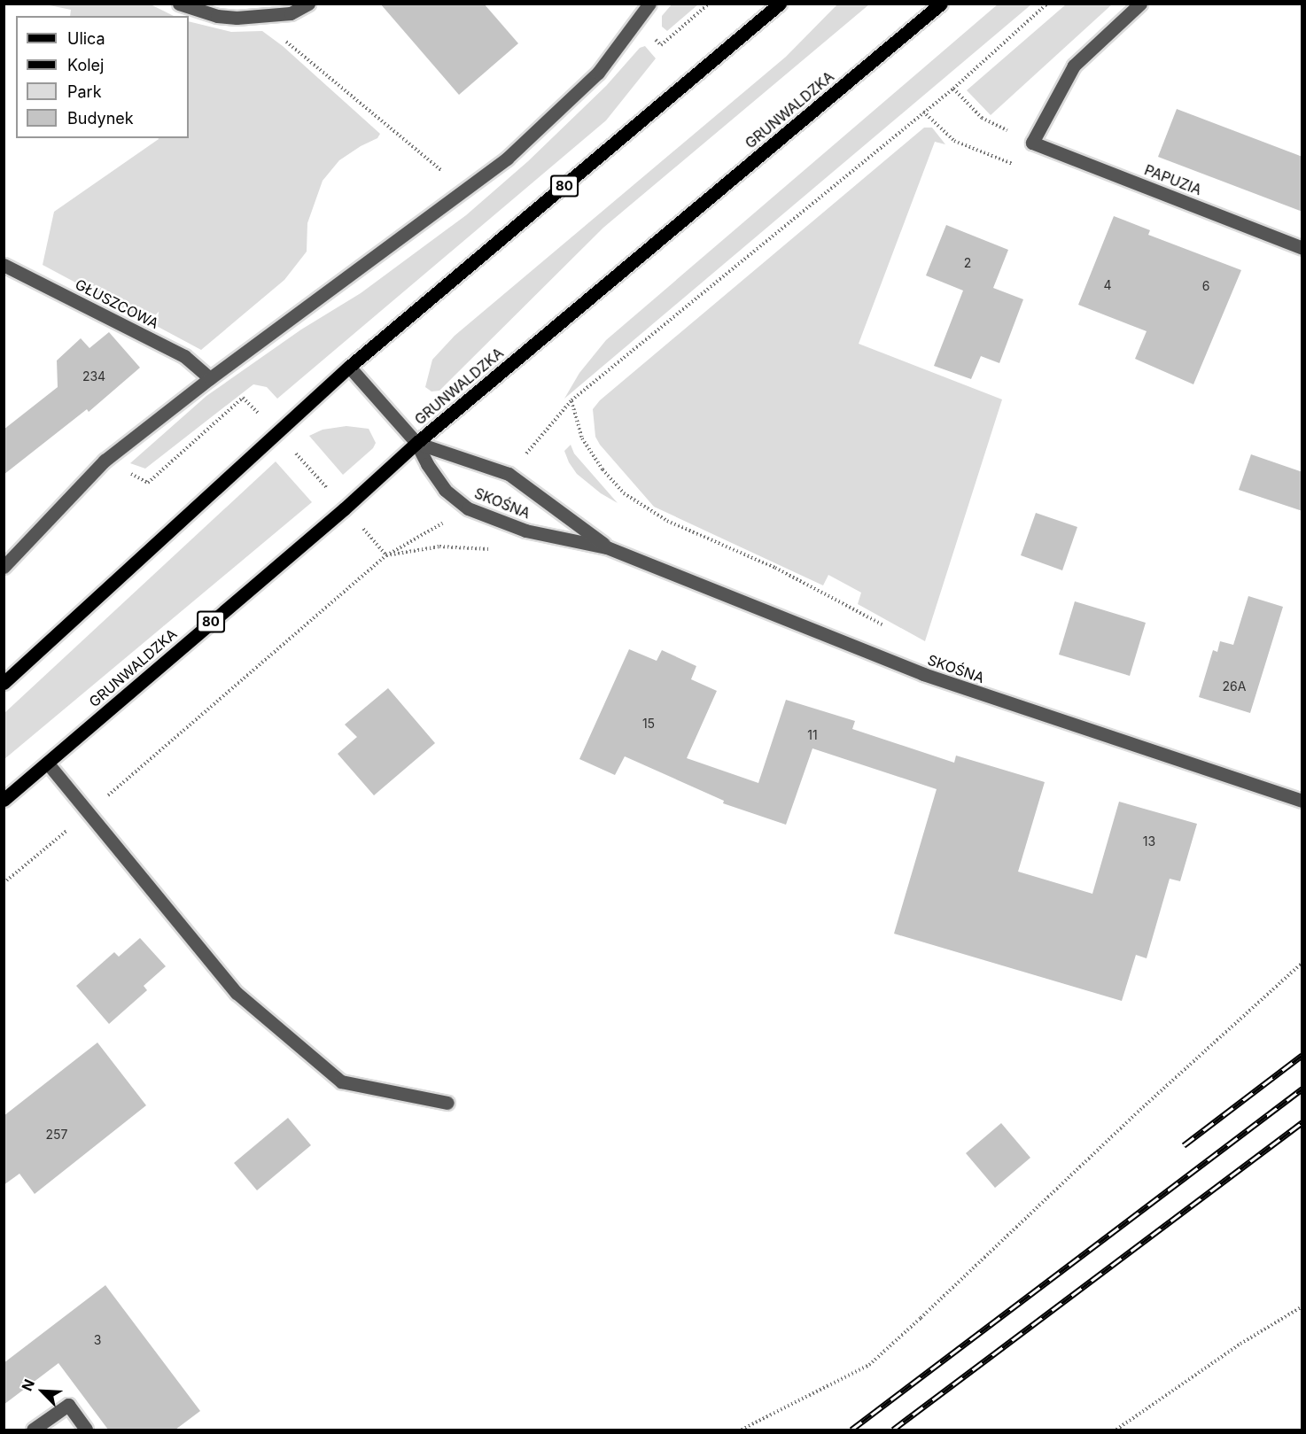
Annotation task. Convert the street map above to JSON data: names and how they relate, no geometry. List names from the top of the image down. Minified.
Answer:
{"streets":{"main road":["GRUNWALDZKA","80"],"street":["PAPUZIA","GŁUSZCOWA","SKOŚNA"]},"crossings":[["GRUNWALDZKA","SKOŚNA"],["80","SKOŚNA"]],"house_numbers":["2","4","6","234","26A","15","11","13","257","3"],"legend":["Ulica","Kolej","Park","Budynek"],"north":"top left"}
